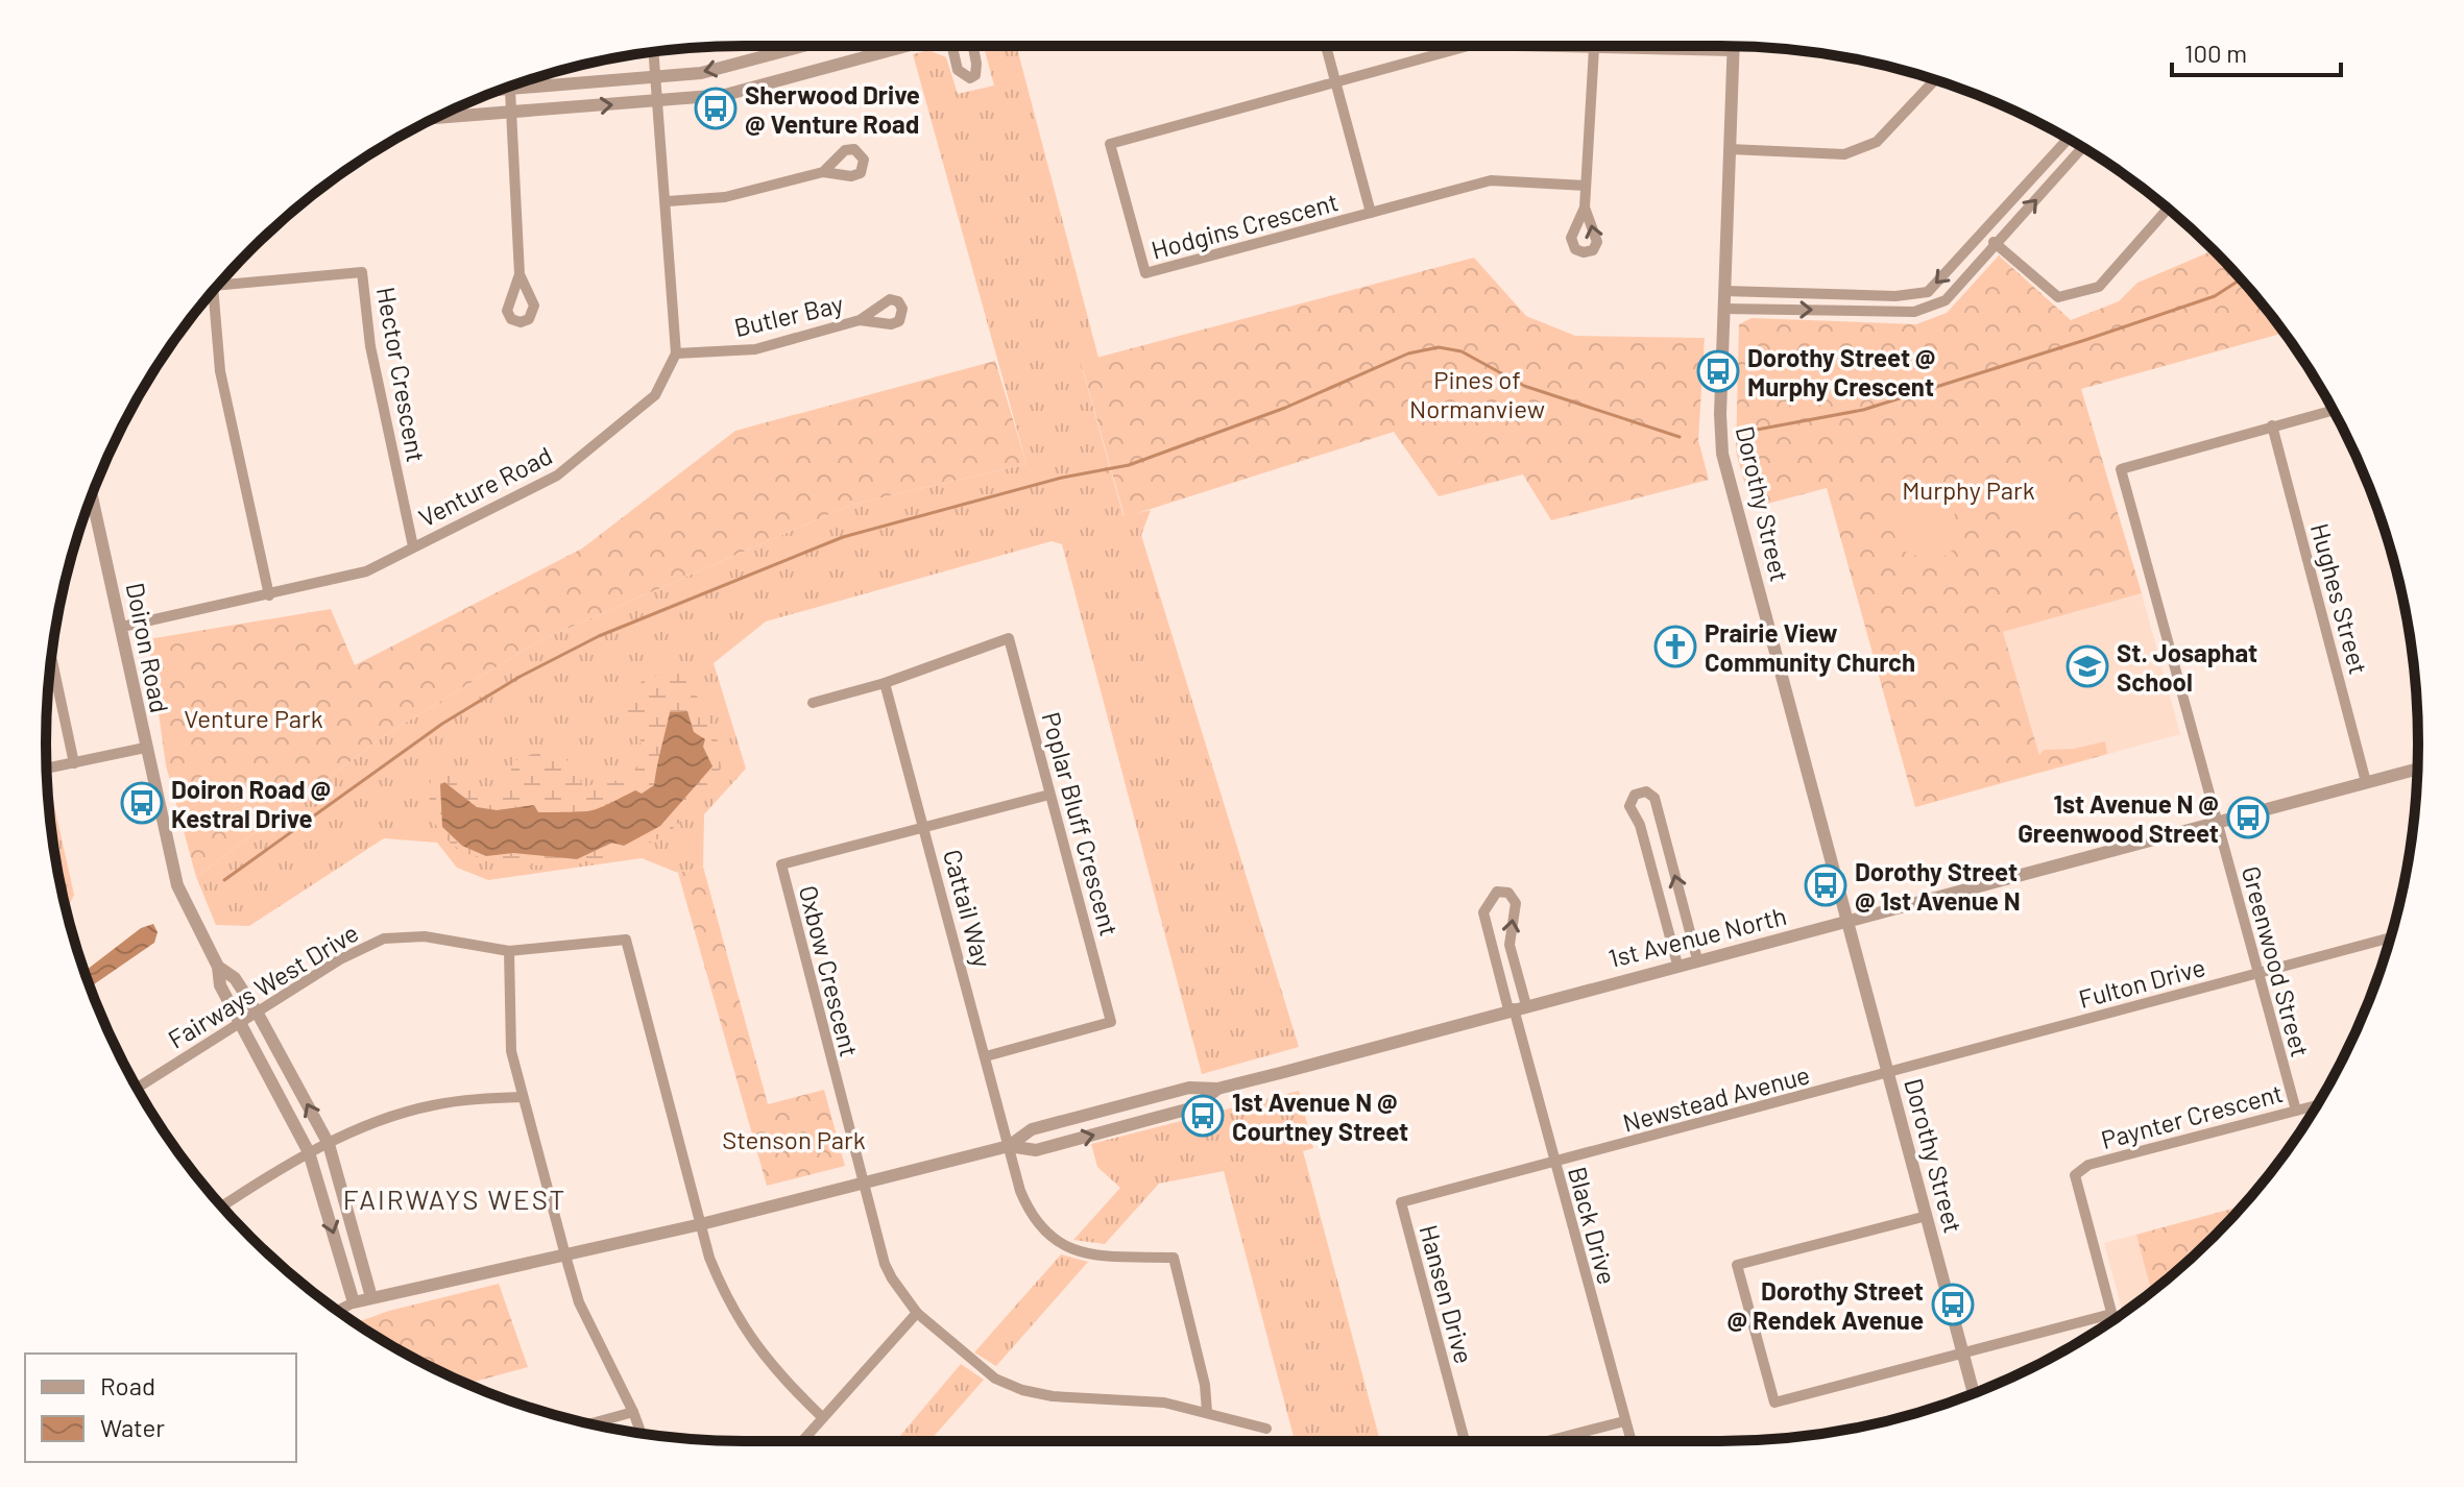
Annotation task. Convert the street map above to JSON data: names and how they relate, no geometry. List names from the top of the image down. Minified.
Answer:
{"streets":{"street":["Hodgins Crescent","Butler Bay","Hector Crescent","Venture Road","Dorothy Street","Hughes Street","Doiron Road","Poplar Bluff Crescent","Cattail Way","1st Avenue North","Greenwood Street","Oxbow Crescent","Fulton Drive","Fairways West Drive","Newstead Avenue","Paynter Crescent","Black Drive","Hansen Drive"]},"crossings":[["Butler Bay","Venture Road"],["Hector Crescent","Venture Road"],["Venture Road","Doiron Road"],["Dorothy Street","1st Avenue North"],["Dorothy Street","Fulton Drive"],["Dorothy Street","Newstead Avenue"],["Hughes Street","1st Avenue North"],["Hughes Street","Greenwood Street"],["Poplar Bluff Crescent","Cattail Way"],["Cattail Way","Oxbow Crescent"],["1st Avenue North","Greenwood Street"],["1st Avenue North","Black Drive"],["Greenwood Street","Fulton Drive"],["Greenwood Street","Paynter Crescent"],["Fulton Drive","Newstead Avenue"],["Newstead Avenue","Black Drive"],["Newstead Avenue","Hansen Drive"],["Black Drive","Hansen Drive"]],"districts":["FAIRWAYS WEST"],"parks":["Pines of Normanview","Murphy Park","Venture Park","Stenson Park"],"places":{"bus stop":["Sherwood Drive @ Venture Road","Dorothy Street @ Murphy Crescent","Doiron Road @ Kestral Drive","1st Avenue N @ Greenwood Street","Dorothy Street @ 1st Avenue N","1st Avenue N @ Courtney Street","Dorothy Street @ Rendek Avenue"],"church":["Prairie View Community Church"],"school or university":["St. Josaphat School"]},"legend":["Road","Water"],"scale_bar":"100 m"}
